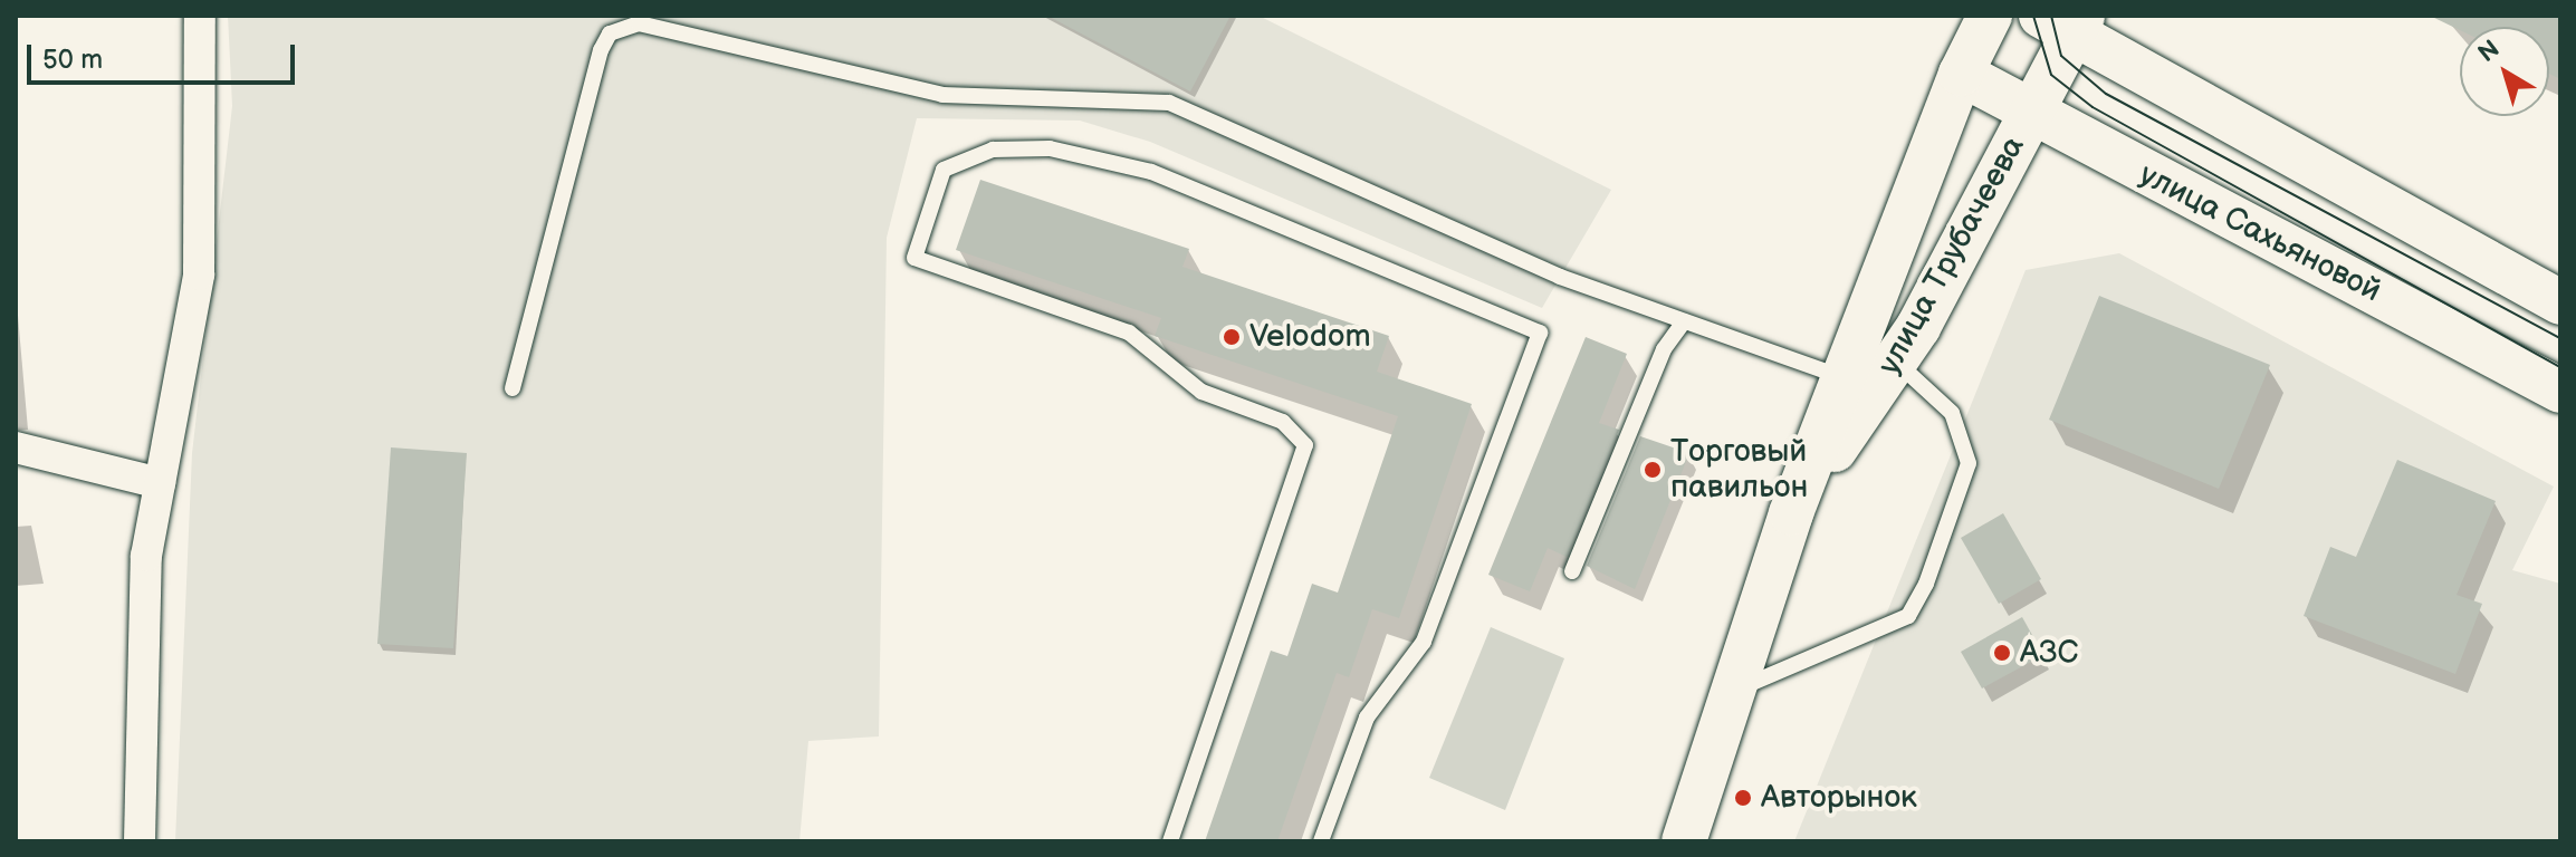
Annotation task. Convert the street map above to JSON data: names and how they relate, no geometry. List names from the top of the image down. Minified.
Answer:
{"streets":{"main road":["улица Сахьяновой","улица Трубачеева"]},"crossings":[["улица Сахьяновой","улица Трубачеева"]],"places":["Velodom","Торговый павильон","АЗС","Авторынок"],"scale_bar":"50 m","north":"top left"}
